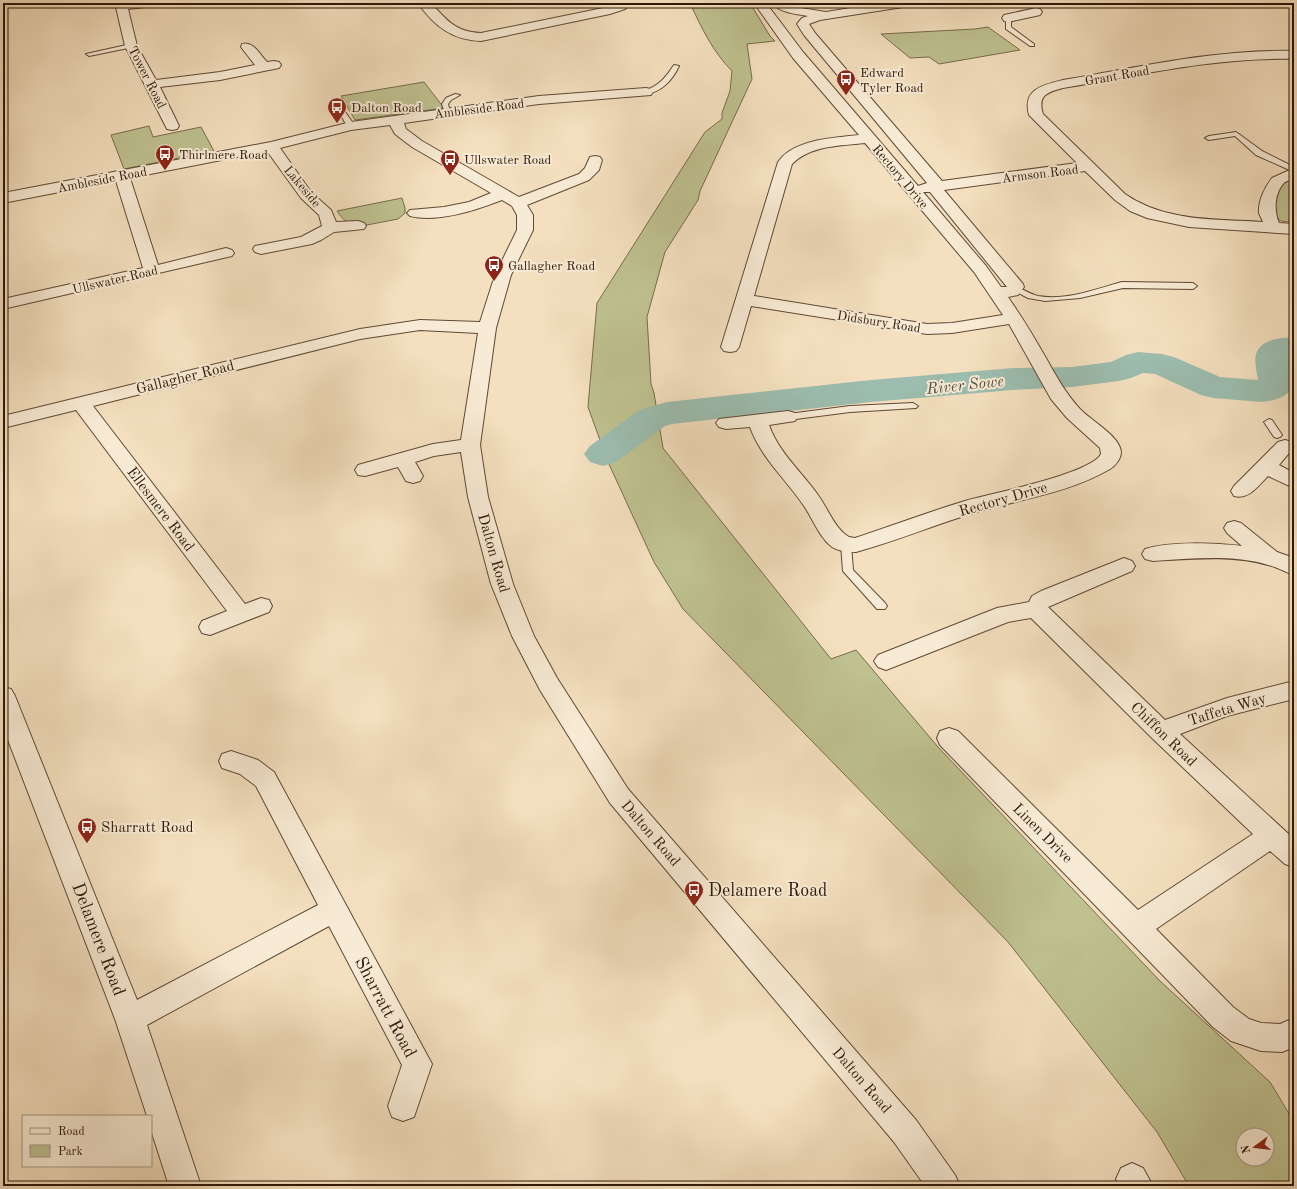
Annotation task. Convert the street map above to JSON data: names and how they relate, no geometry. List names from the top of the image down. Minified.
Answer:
{"streets":{"street":["Grant Road","Tower Road","Ambleside Road","Armson Road","Rectory Drive","Lakeside","Ullswater Road","Didsbury Road","Gallagher Road","Ellesmere Road","Dalton Road","Taffeta Way","Chiffon Road","Linen Drive","Delamere Road","Sharratt Road"]},"crossings":[["Grant Road","Armson Road"],["Ambleside Road","Lakeside"],["Armson Road","Rectory Drive"],["Rectory Drive","Didsbury Road"],["Gallagher Road","Ellesmere Road"],["Gallagher Road","Dalton Road"],["Taffeta Way","Chiffon Road"]],"water":["River Sowe"],"places":{"bus stop":["Edward Tyler Road","Dalton Road","Thirlmere Road","Ullswater Road","Gallagher Road","Sharratt Road","Delamere Road"]},"legend":["Road","Park"],"north":"left"}
